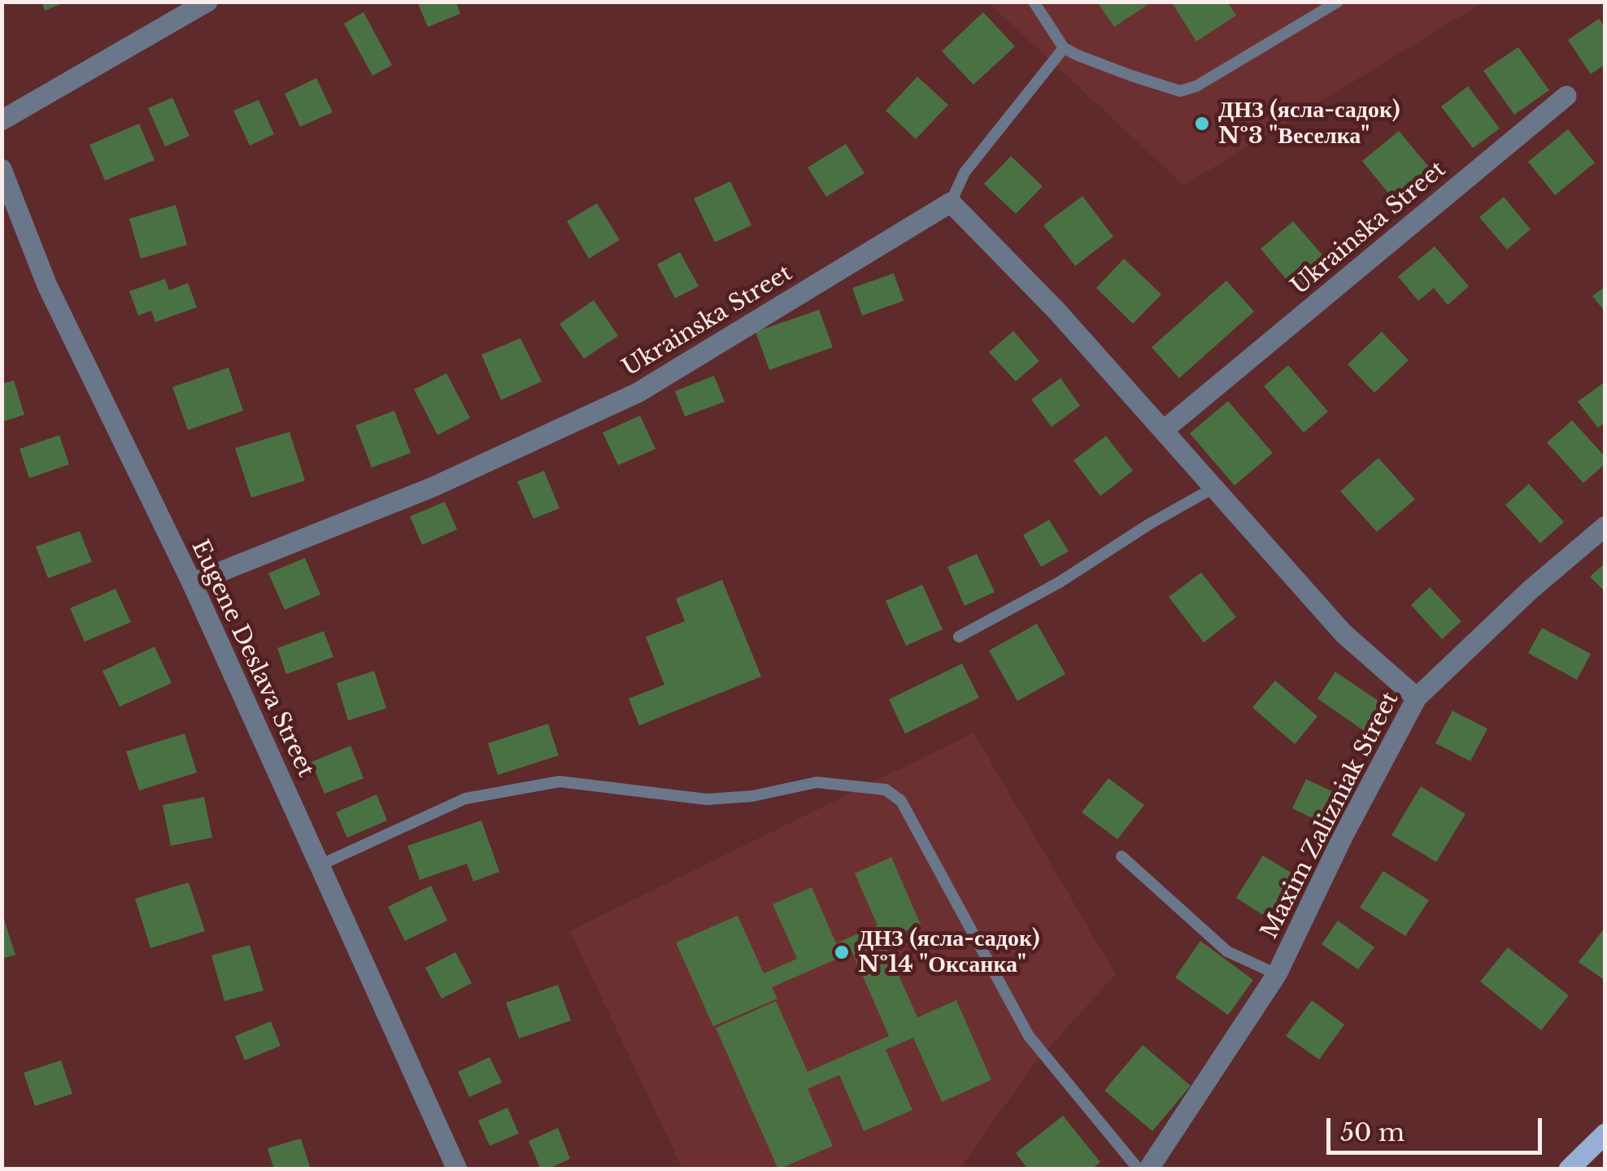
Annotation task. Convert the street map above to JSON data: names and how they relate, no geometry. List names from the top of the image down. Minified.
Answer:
{"streets":{"street":["Ukrainska Street","Eugene Deslava Street","Maxim Zalizniak Street"]},"crossings":[["Ukrainska Street","Eugene Deslava Street"]],"places":["ДНЗ (ясла-садок) №3 \"Веселка\"","ДНЗ (ясла-садок) №14 \"Оксанка\""],"scale_bar":"50 m"}
